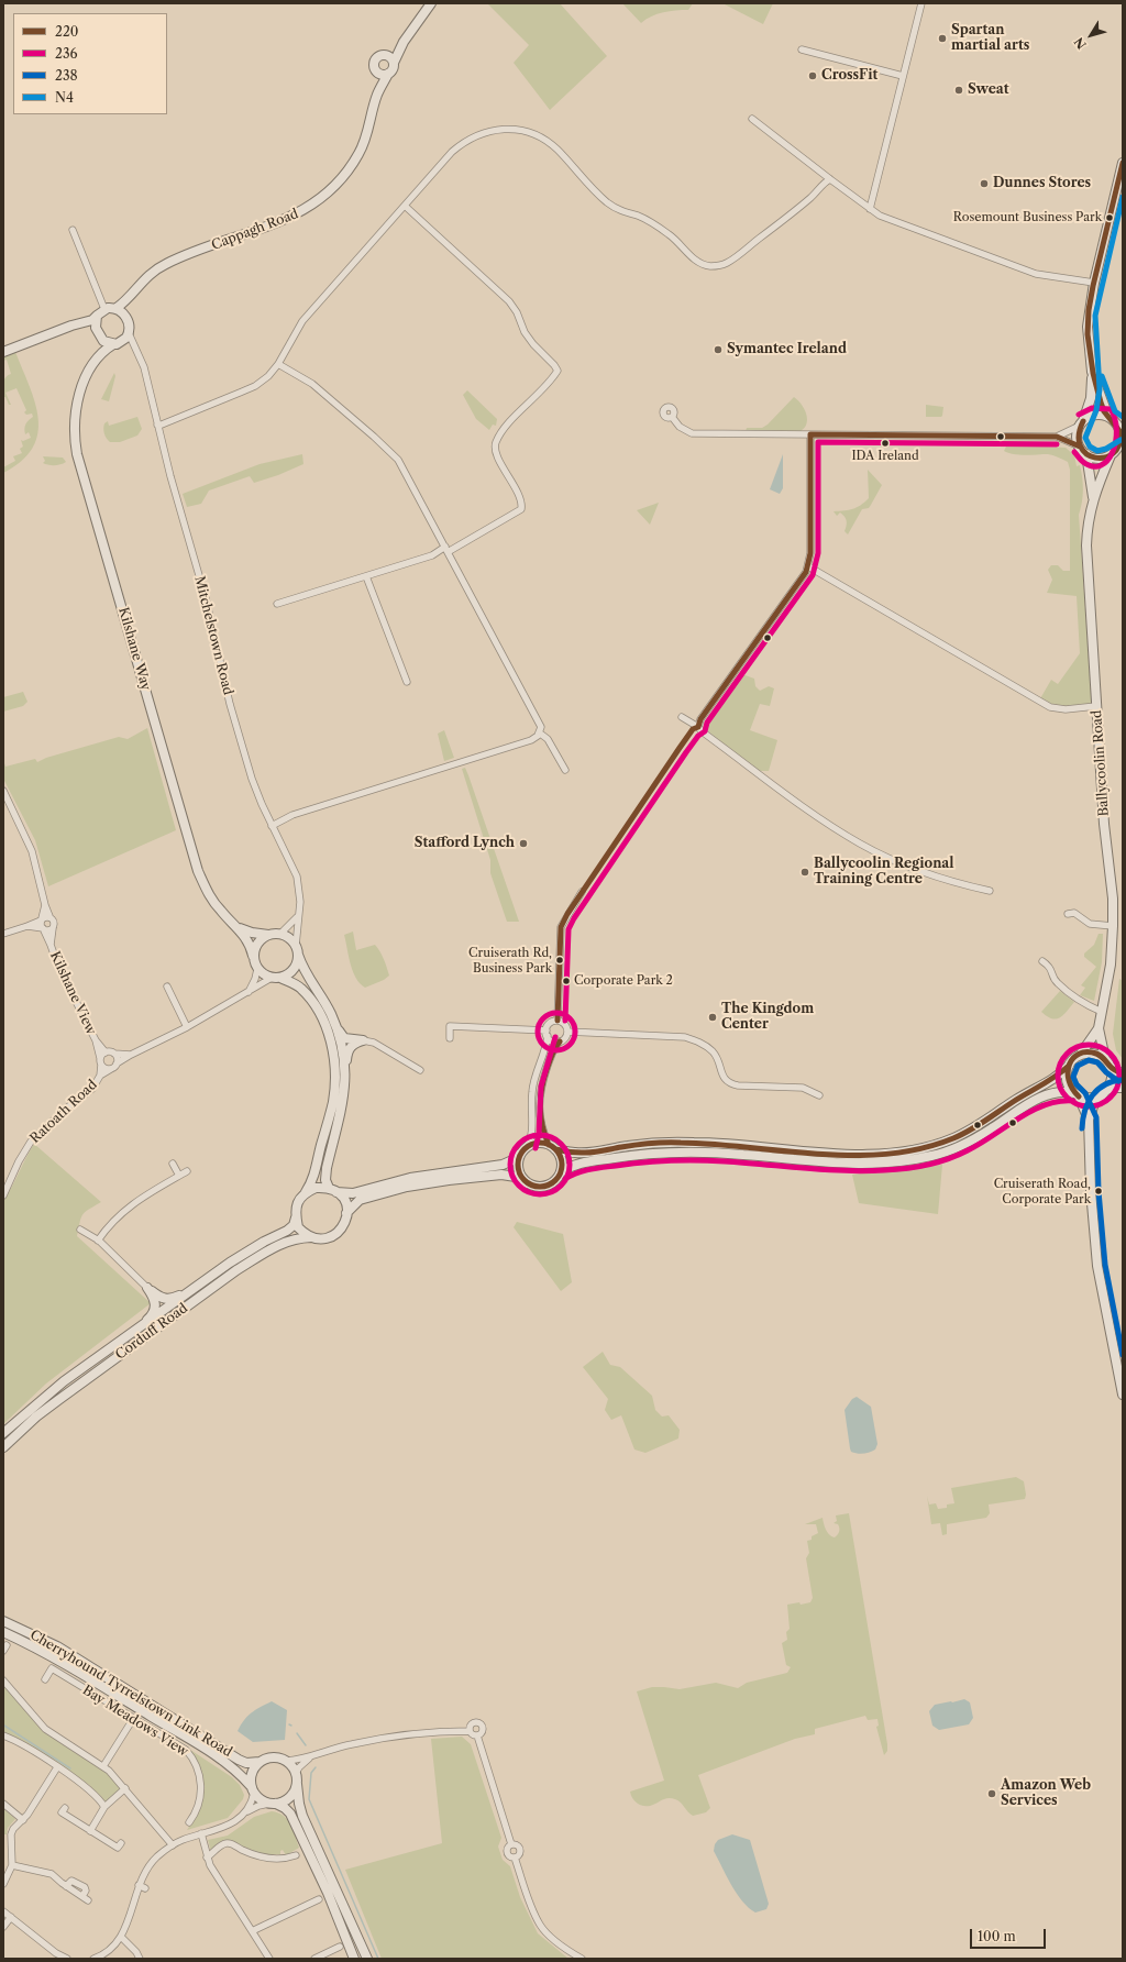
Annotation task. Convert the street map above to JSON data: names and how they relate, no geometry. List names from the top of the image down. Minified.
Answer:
{"streets":{"street":["Cappagh Road","Mitchelstown Road","Kilshane Way","Ballycoolin Road","Kilshane View","Ratoath Road","Corduff Road","Cherryhound Tyrrelstown Link Road","Bay Meadows View"]},"crossings":[["Cappagh Road","Mitchelstown Road"],["Cappagh Road","Kilshane Way"],["Mitchelstown Road","Kilshane Way"],["Kilshane View","Ratoath Road"]],"places":["Spartan martial arts","CrossFit","Sweat","Dunnes Stores","Rosemount Business Park","Symantec Ireland","IDA Ireland","Stafford Lynch","Ballycoolin Regional Training Centre","Cruiserath Rd, Business Park","Corporate Park 2","The Kingdom Center","Cruiserath Road, Corporate Park","Amazon Web Services"],"lines":["transit line 220","transit line N4","transit line 236","transit line 238"],"legend":["220","236","238","N4"],"scale_bar":"100 m","north":"bottom left"}
